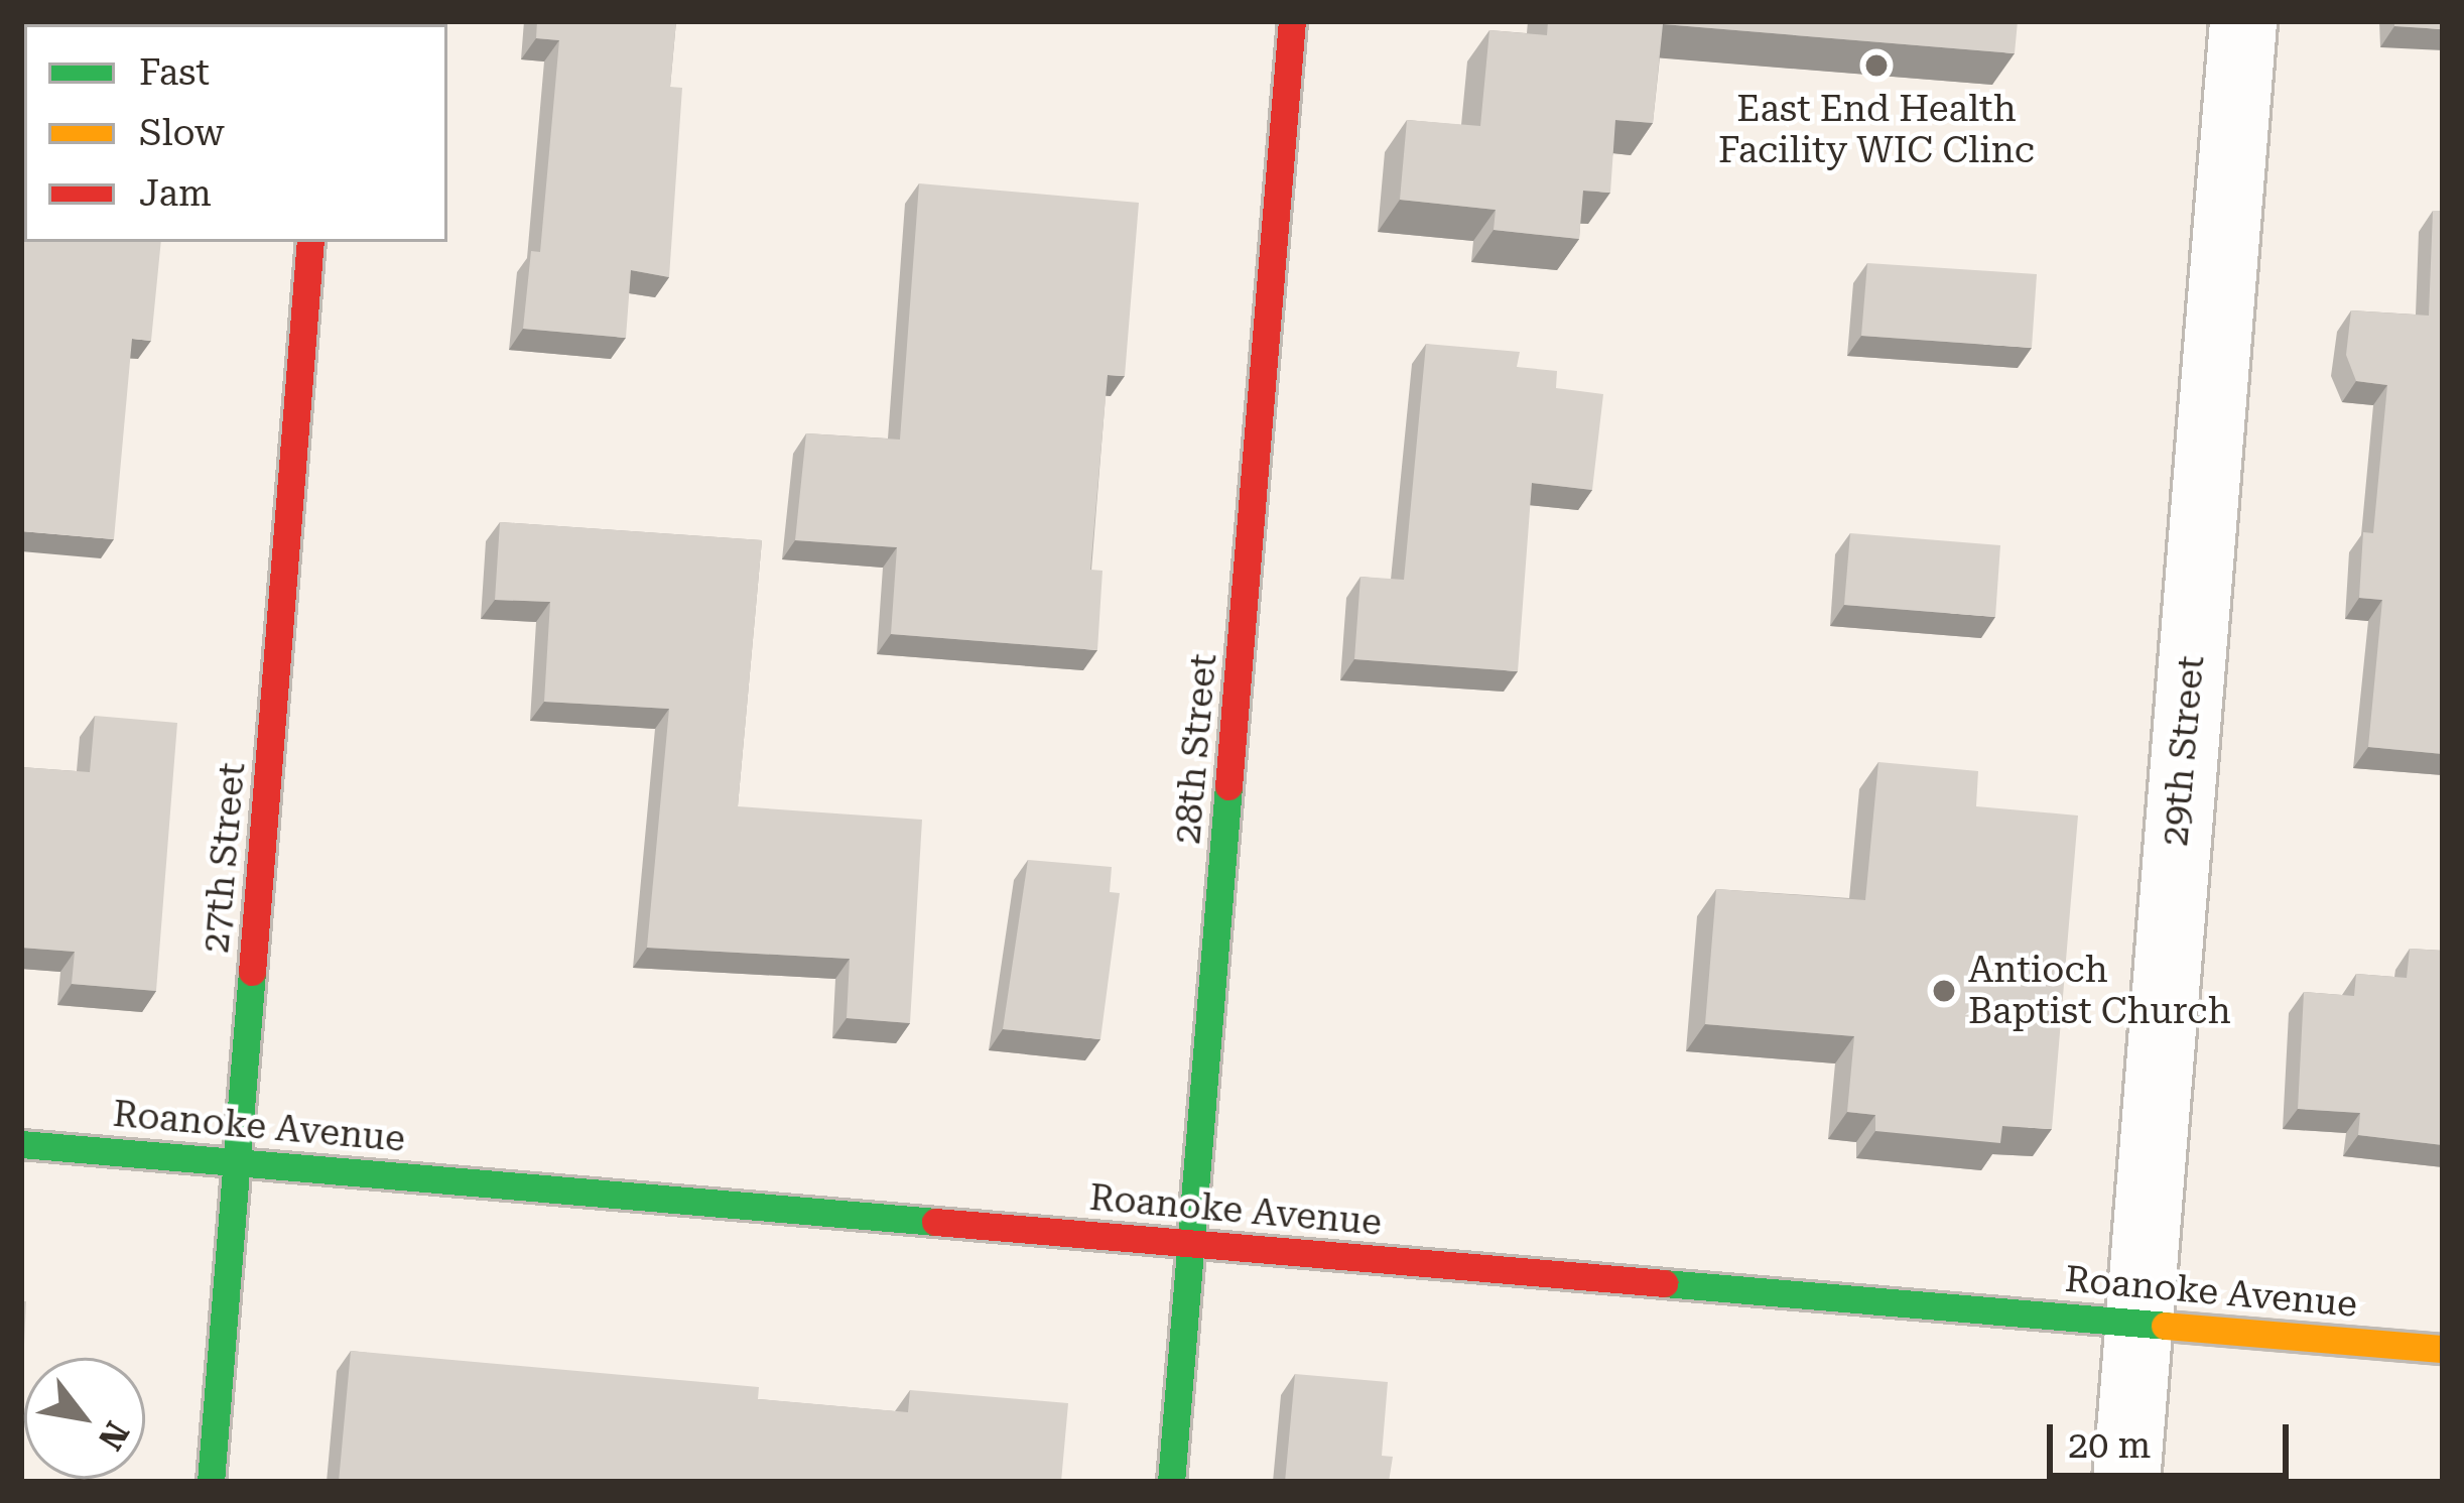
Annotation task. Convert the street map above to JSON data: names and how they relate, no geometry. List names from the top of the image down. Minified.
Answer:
{"streets":{"main road":["28th Street","27th Street","Roanoke Avenue"],"street":["29th Street"]},"crossings":[["28th Street","Roanoke Avenue"],["29th Street","Roanoke Avenue"],["27th Street","Roanoke Avenue"]],"places":["East End Health Facility WIC Clinc","Antioch Baptist Church"],"legend":["Fast","Slow","Jam"],"scale_bar":"20 m","north":"bottom right"}
